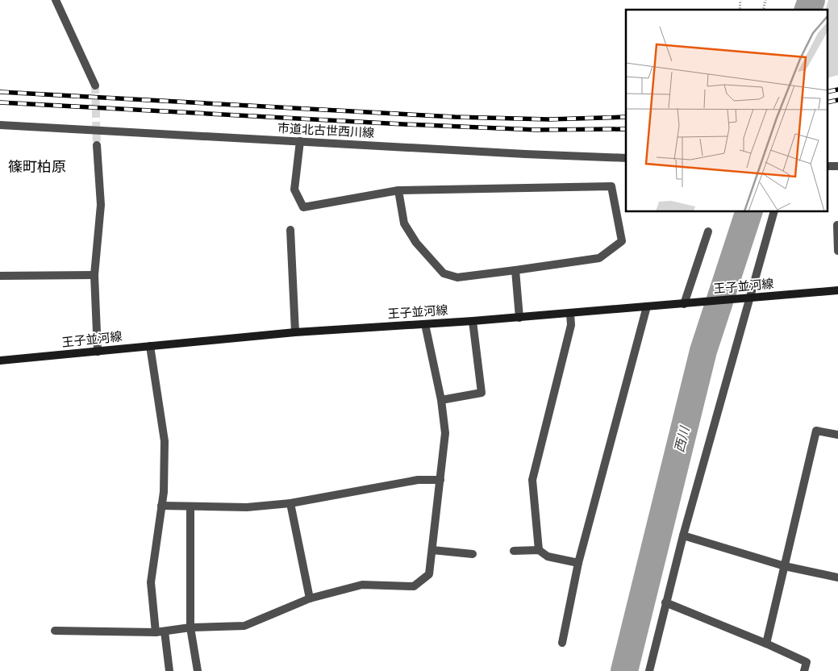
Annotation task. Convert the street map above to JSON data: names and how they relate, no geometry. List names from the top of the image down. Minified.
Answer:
{"streets":{"main road":["王子並河線"],"street":["市道北古世西川線"]},"districts":["篠町柏原"],"water":["西川"]}
